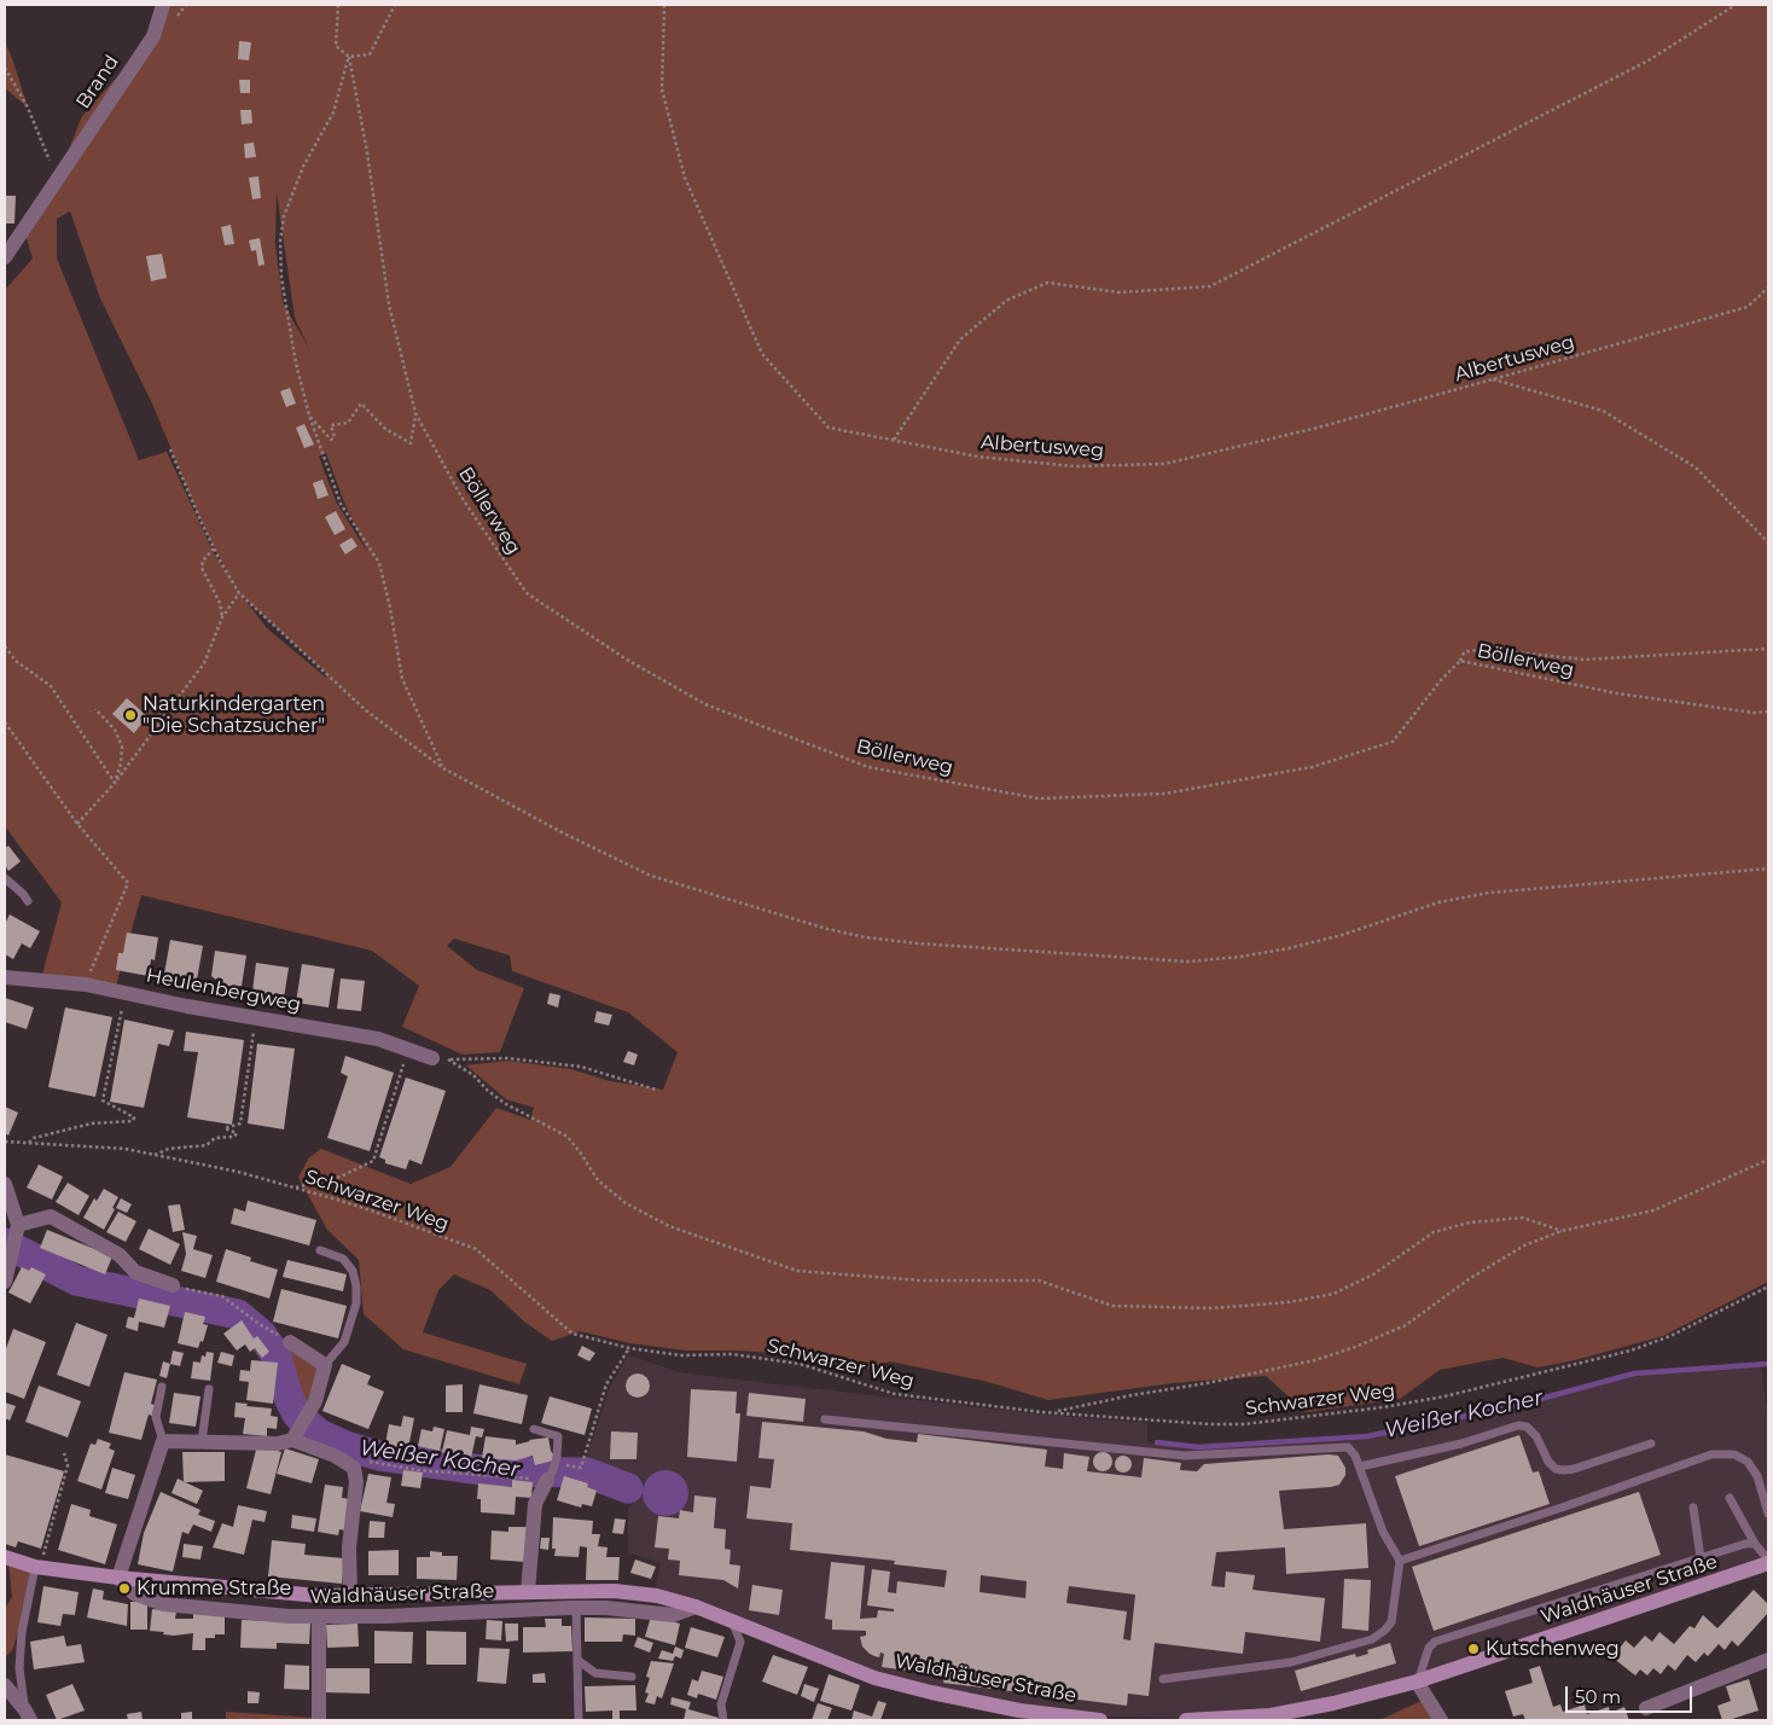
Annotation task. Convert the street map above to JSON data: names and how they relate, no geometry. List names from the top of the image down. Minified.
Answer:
{"streets":{"street":["Brand","Heulenbergweg","Waldhäuser Straße"],"path":["Albertusweg","Böllerweg","Schwarzer Weg"]},"water":["Weißer Kocher"],"places":["Naturkindergarten \"Die Schatzsucher\"","Krumme Straße","Kutschenweg"],"scale_bar":"50 m"}
